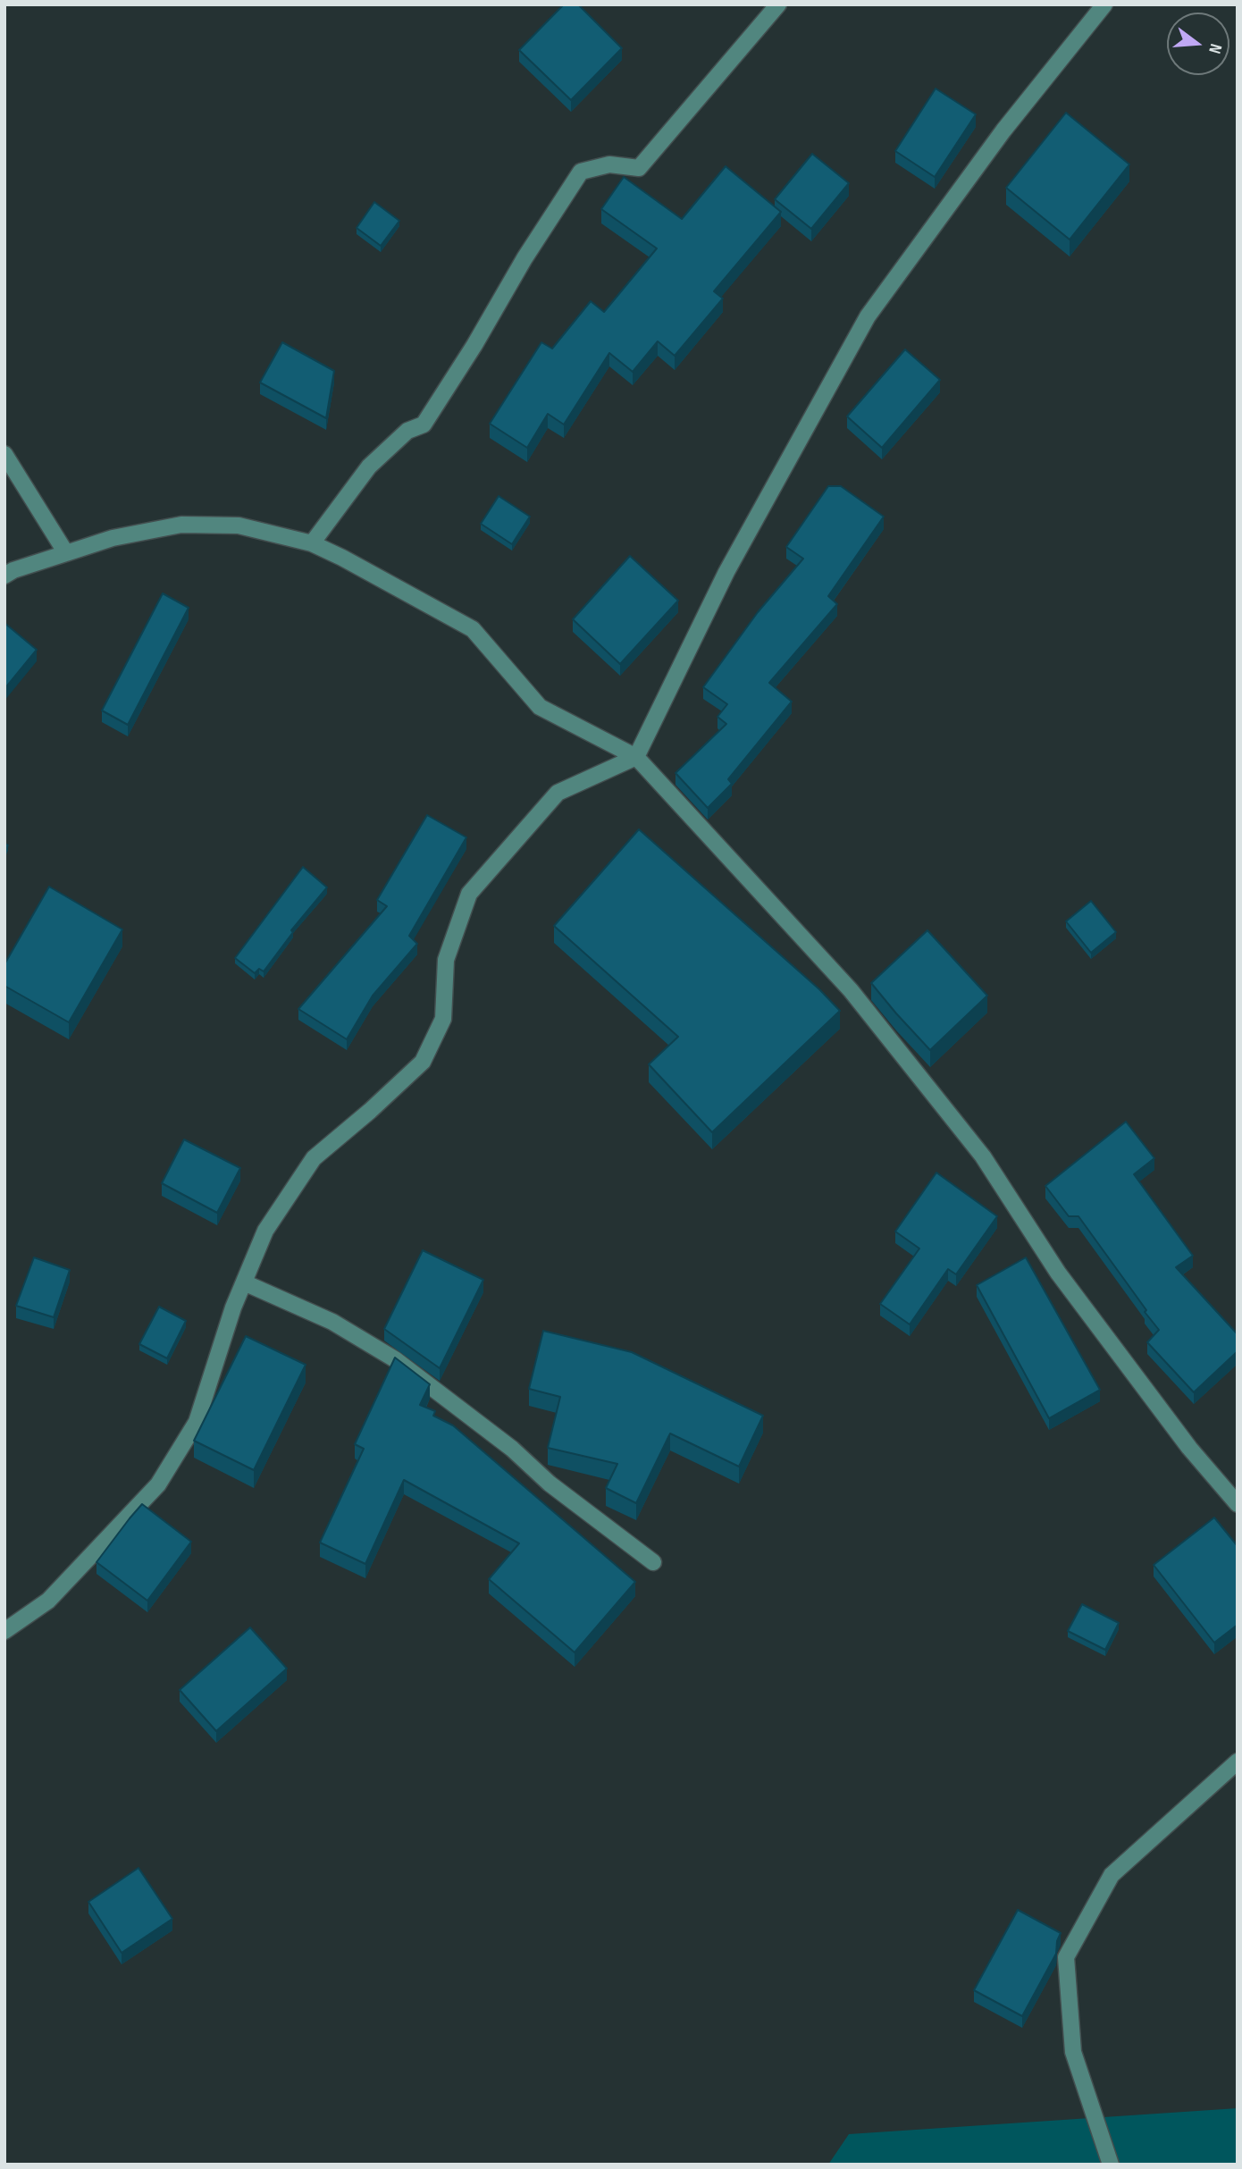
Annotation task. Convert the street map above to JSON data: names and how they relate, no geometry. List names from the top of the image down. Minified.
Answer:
{"north":"right"}
